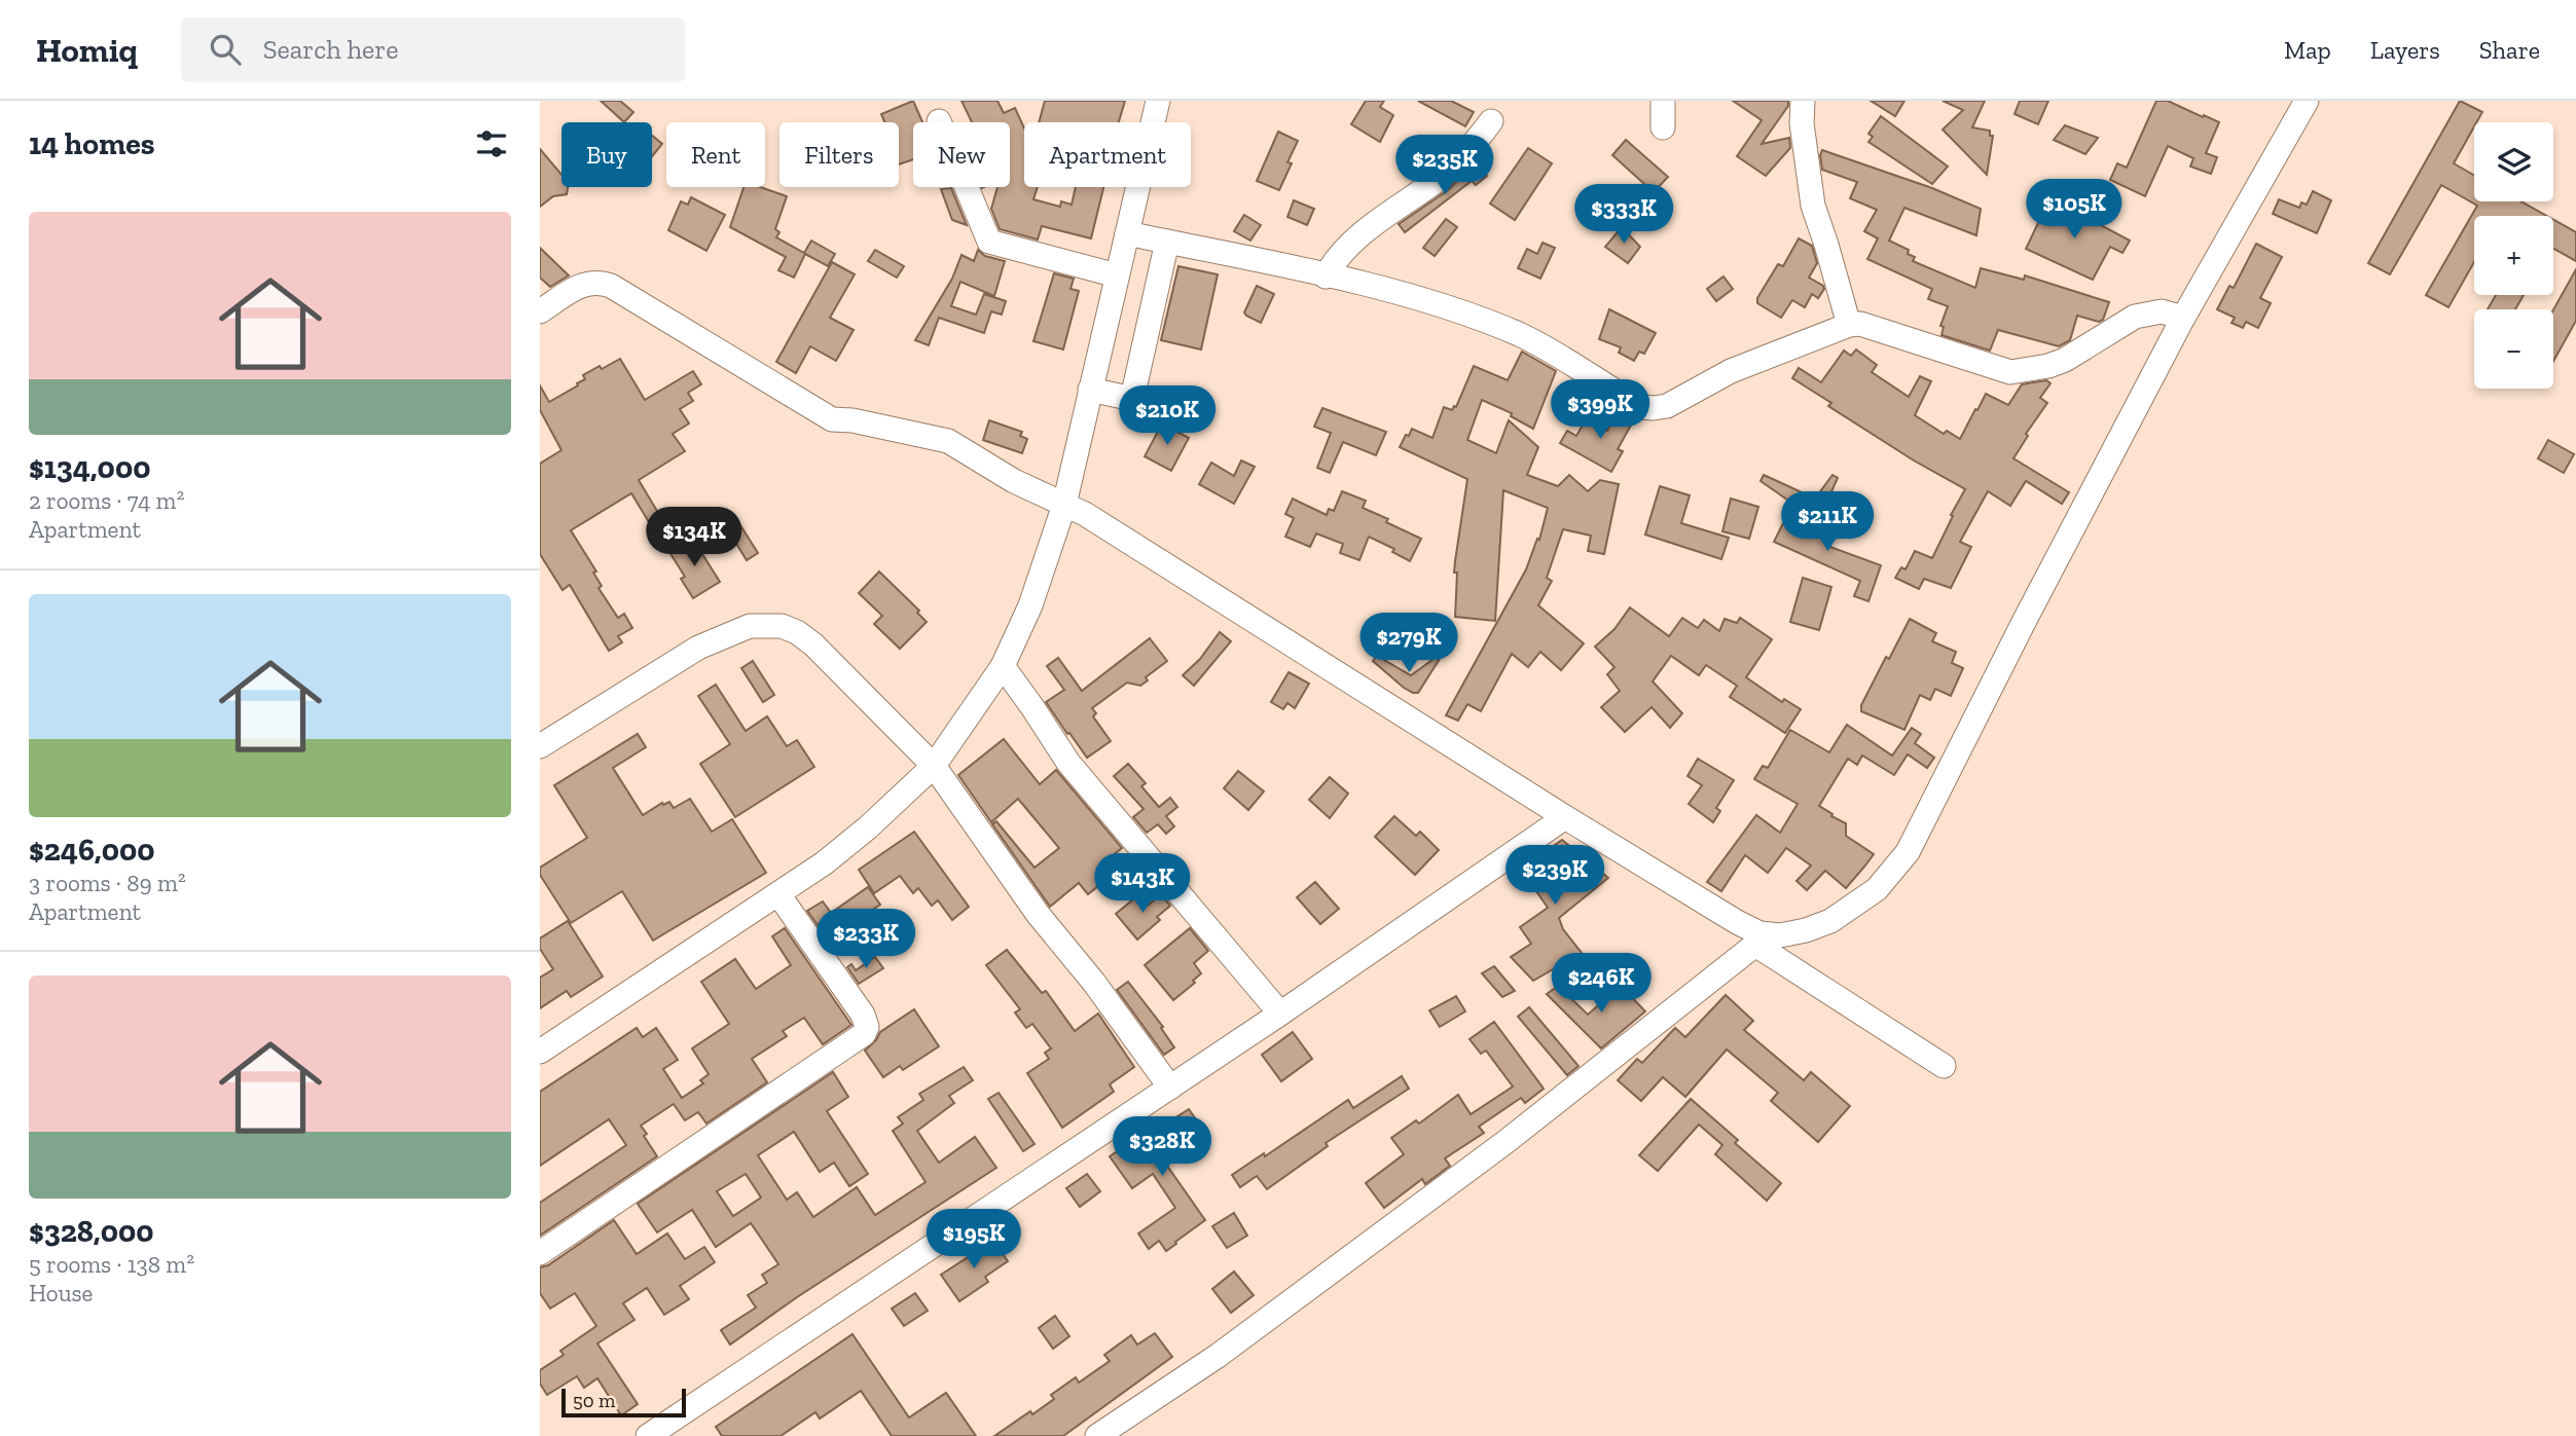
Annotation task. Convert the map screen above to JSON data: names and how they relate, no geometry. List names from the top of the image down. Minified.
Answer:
{"scale_bar":"50 m","page":{"header":"Homiq","search":"Search here","nav":["Map","Layers","Share"],"heading":"14 homes","map_buttons":["+","−"],"chip":["Buy","Rent","Filters","New","Apartment"],"price":["$235K","$105K","$333K","$399K","$210K","$211K","$134K","$279K","$239K","$143K","$233K","$246K","$328K","$195K"],"list":[{"name":"$134,000","note":"2 rooms · 74 m² · Apartment"},{"name":"$246,000","note":"3 rooms · 89 m² · Apartment"},{"name":"$328,000","note":"5 rooms · 138 m² · House"}],"scale":"50 m"}}
